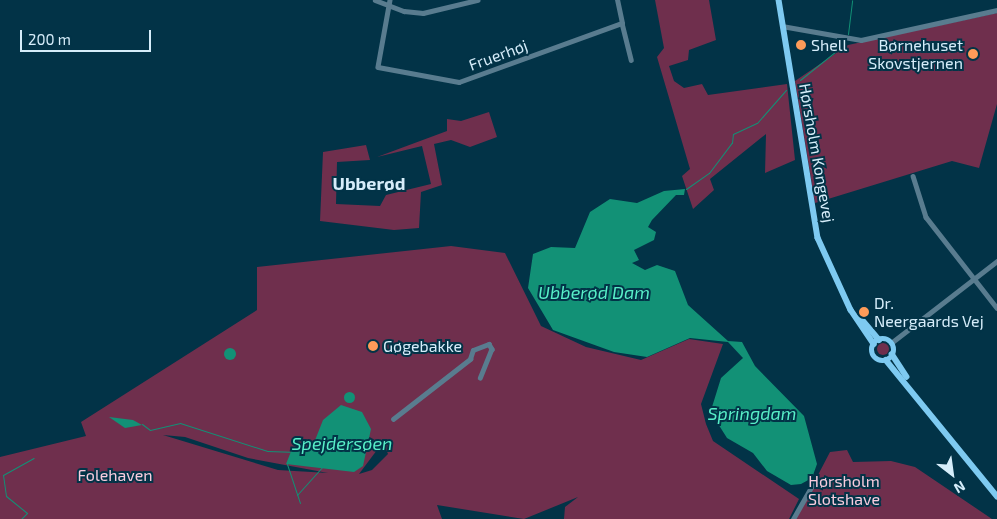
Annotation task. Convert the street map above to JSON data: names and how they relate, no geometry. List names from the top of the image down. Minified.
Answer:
{"streets":{"main road":["Hørsholm Kongevej"],"street":["Fruerhøj"]},"districts":["Ubberød"],"water":["Ubberød Dam","Springdam","Spejdersøen"],"parks":["Folehaven","Hørsholm Slotshave"],"places":["Shell","Børnehuset Skovstjernen","Dr. Neergaards Vej","Gøgebakke"],"scale_bar":"200 m","north":"bottom right"}
